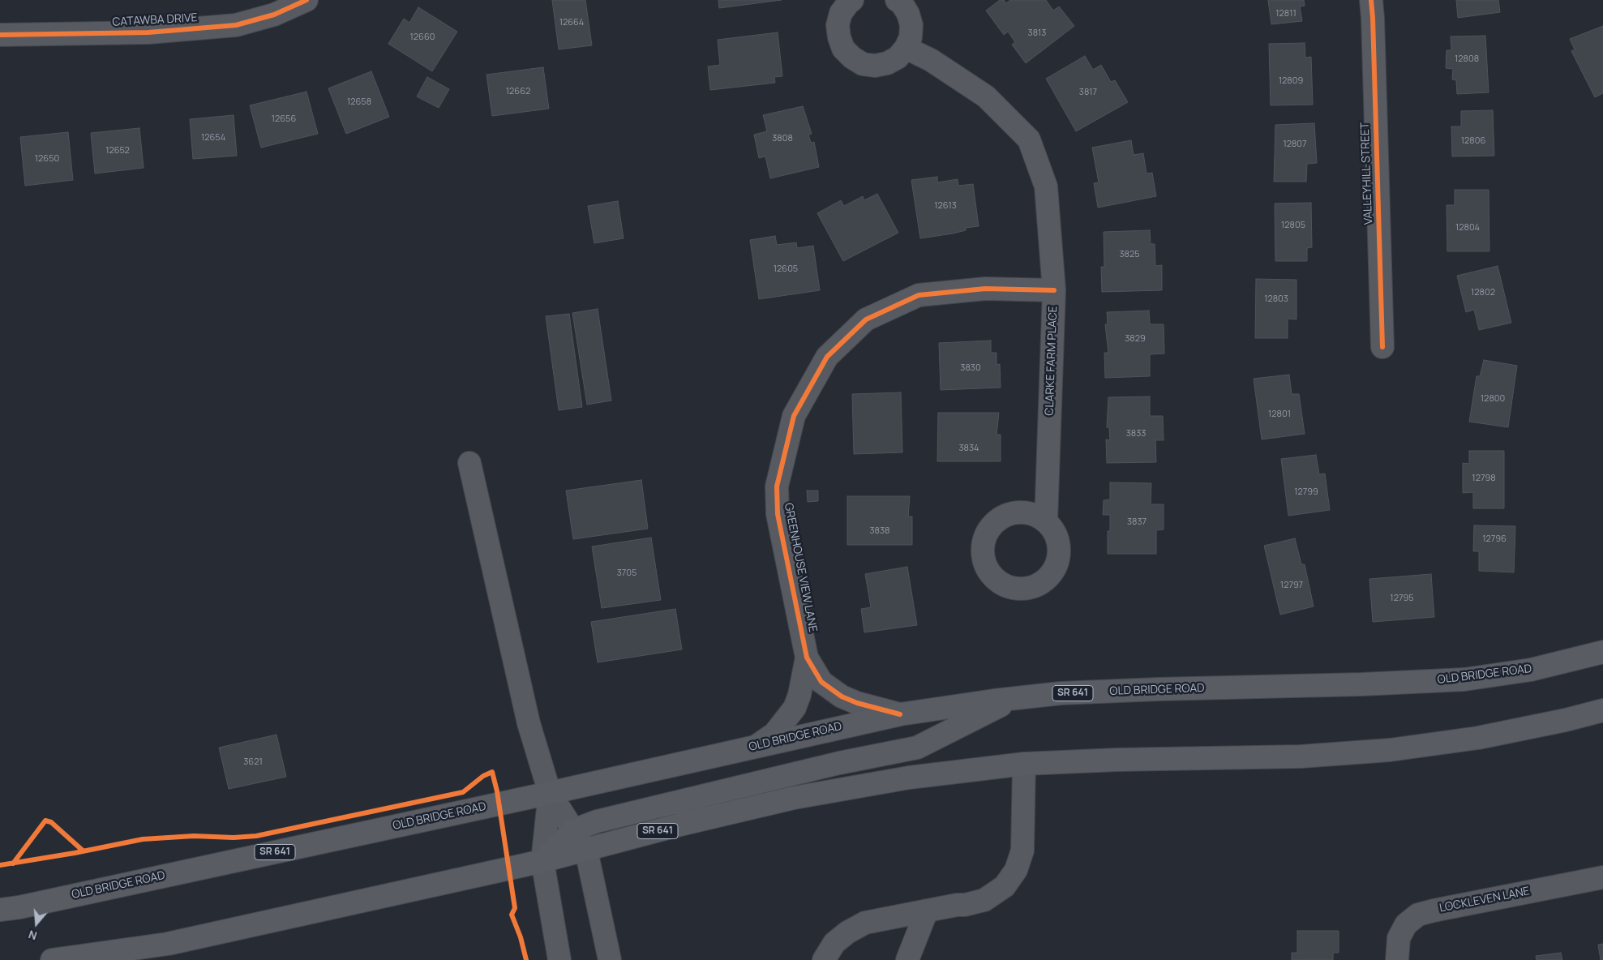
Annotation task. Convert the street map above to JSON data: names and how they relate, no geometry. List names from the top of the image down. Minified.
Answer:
{"streets":{"main road":["OLD BRIDGE ROAD","SR 641"],"street":["CATAWBA DRIVE","VALLEYHILL STREET","CLARKE FARM PLACE","GREENHOUSE VIEW LANE","LOCKLEVEN LANE"]},"crossings":[["CLARKE FARM PLACE","GREENHOUSE VIEW LANE"],["GREENHOUSE VIEW LANE","OLD BRIDGE ROAD"]],"house_numbers":["12811","12664","3813","12660","12808","12809","12662","3817","12658","12656","12654","3808","12806","12807","12652","12650","12613","12805","12804","3825","12605","12802","12803","3829","3830","12800","12801","3833","3834","12798","12799","3837","3838","12796","3705","12797","12795","3621"],"north":"bottom"}
